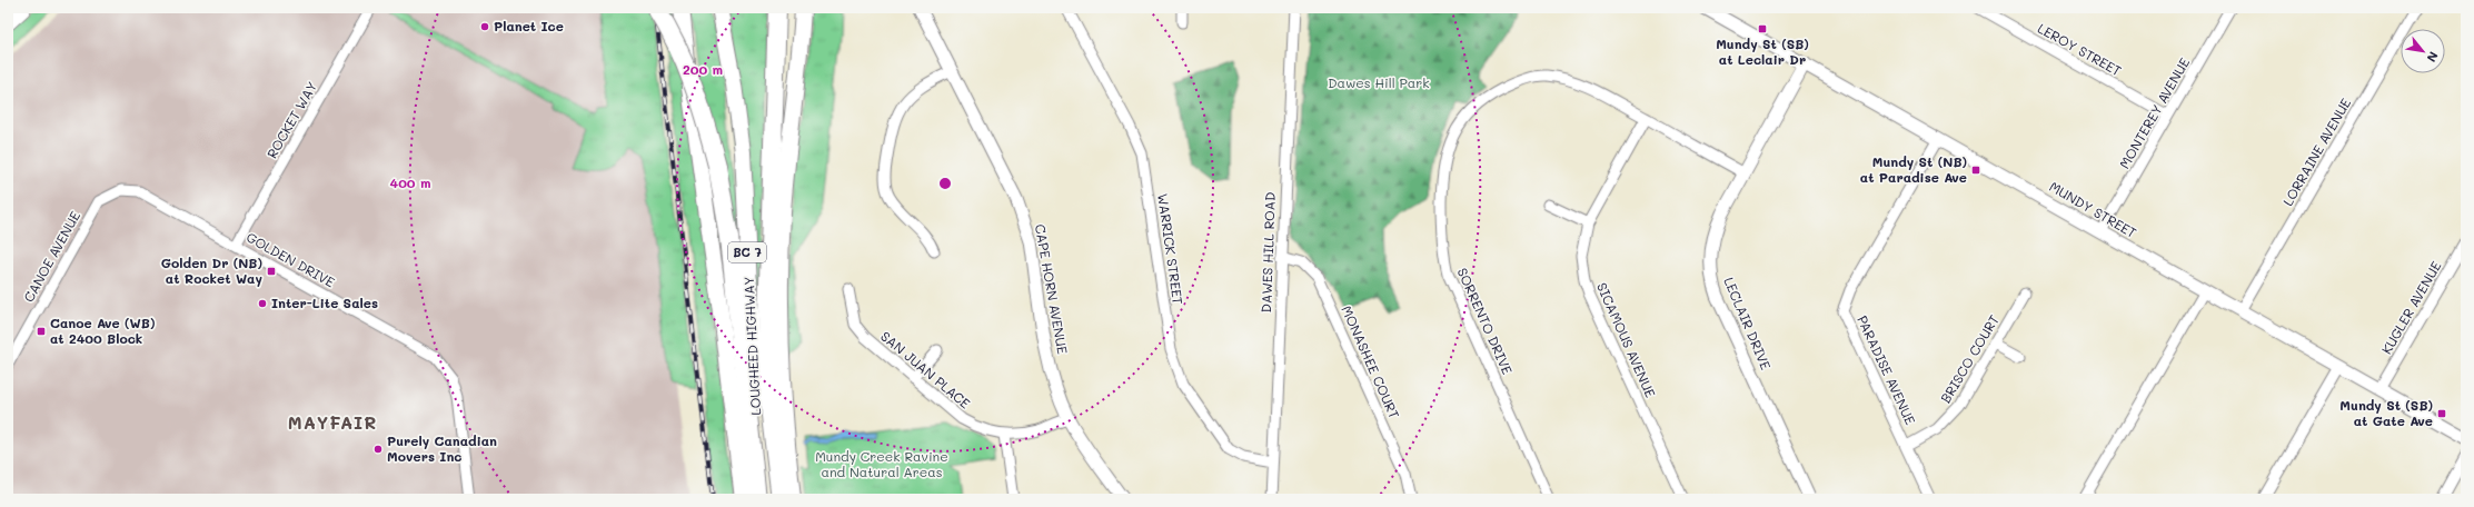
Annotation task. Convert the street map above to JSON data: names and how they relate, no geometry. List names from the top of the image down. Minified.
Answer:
{"streets":{"main road":["BC 7","LOUGHEED HIGHWAY"],"street":["LEROY STREET","MONTEREY AVENUE","ROCKET WAY","LORRAINE AVENUE","MUNDY STREET","WARRICK STREET","DAWES HILL ROAD","CANOE AVENUE","GOLDEN DRIVE","CAPE HORN AVENUE","KUGLER AVENUE","SORRENTO DRIVE","LECLAIR DRIVE","SICAMOUS AVENUE","BRISCO COURT","MONASHEE COURT","SAN JUAN PLACE","PARADISE AVENUE"]},"crossings":[["LEROY STREET","MONTEREY AVENUE"],["MONTEREY AVENUE","MUNDY STREET"],["ROCKET WAY","GOLDEN DRIVE"],["LORRAINE AVENUE","MUNDY STREET"],["MUNDY STREET","KUGLER AVENUE"],["MUNDY STREET","LECLAIR DRIVE"],["MUNDY STREET","PARADISE AVENUE"],["WARRICK STREET","DAWES HILL ROAD"],["DAWES HILL ROAD","MONASHEE COURT"],["CANOE AVENUE","GOLDEN DRIVE"],["CAPE HORN AVENUE","SAN JUAN PLACE"],["SORRENTO DRIVE","LECLAIR DRIVE"],["SORRENTO DRIVE","SICAMOUS AVENUE"],["BRISCO COURT","PARADISE AVENUE"]],"districts":["MAYFAIR"],"parks":["Dawes Hill Park","Mundy Creek Ravine and Natural Areas"],"places":{"other":["Planet Ice","Inter-Lite Sales","Purely Canadian Movers Inc"],"transit":["Mundy St (SB) at Leclair Dr","Mundy St (NB) at Paradise Ave","Golden Dr (NB) at Rocket Way","Canoe Ave (WB) at 2400 Block","Mundy St (SB) at Gate Ave"]},"north":"bottom right","rings":["200 m","400 m"]}
